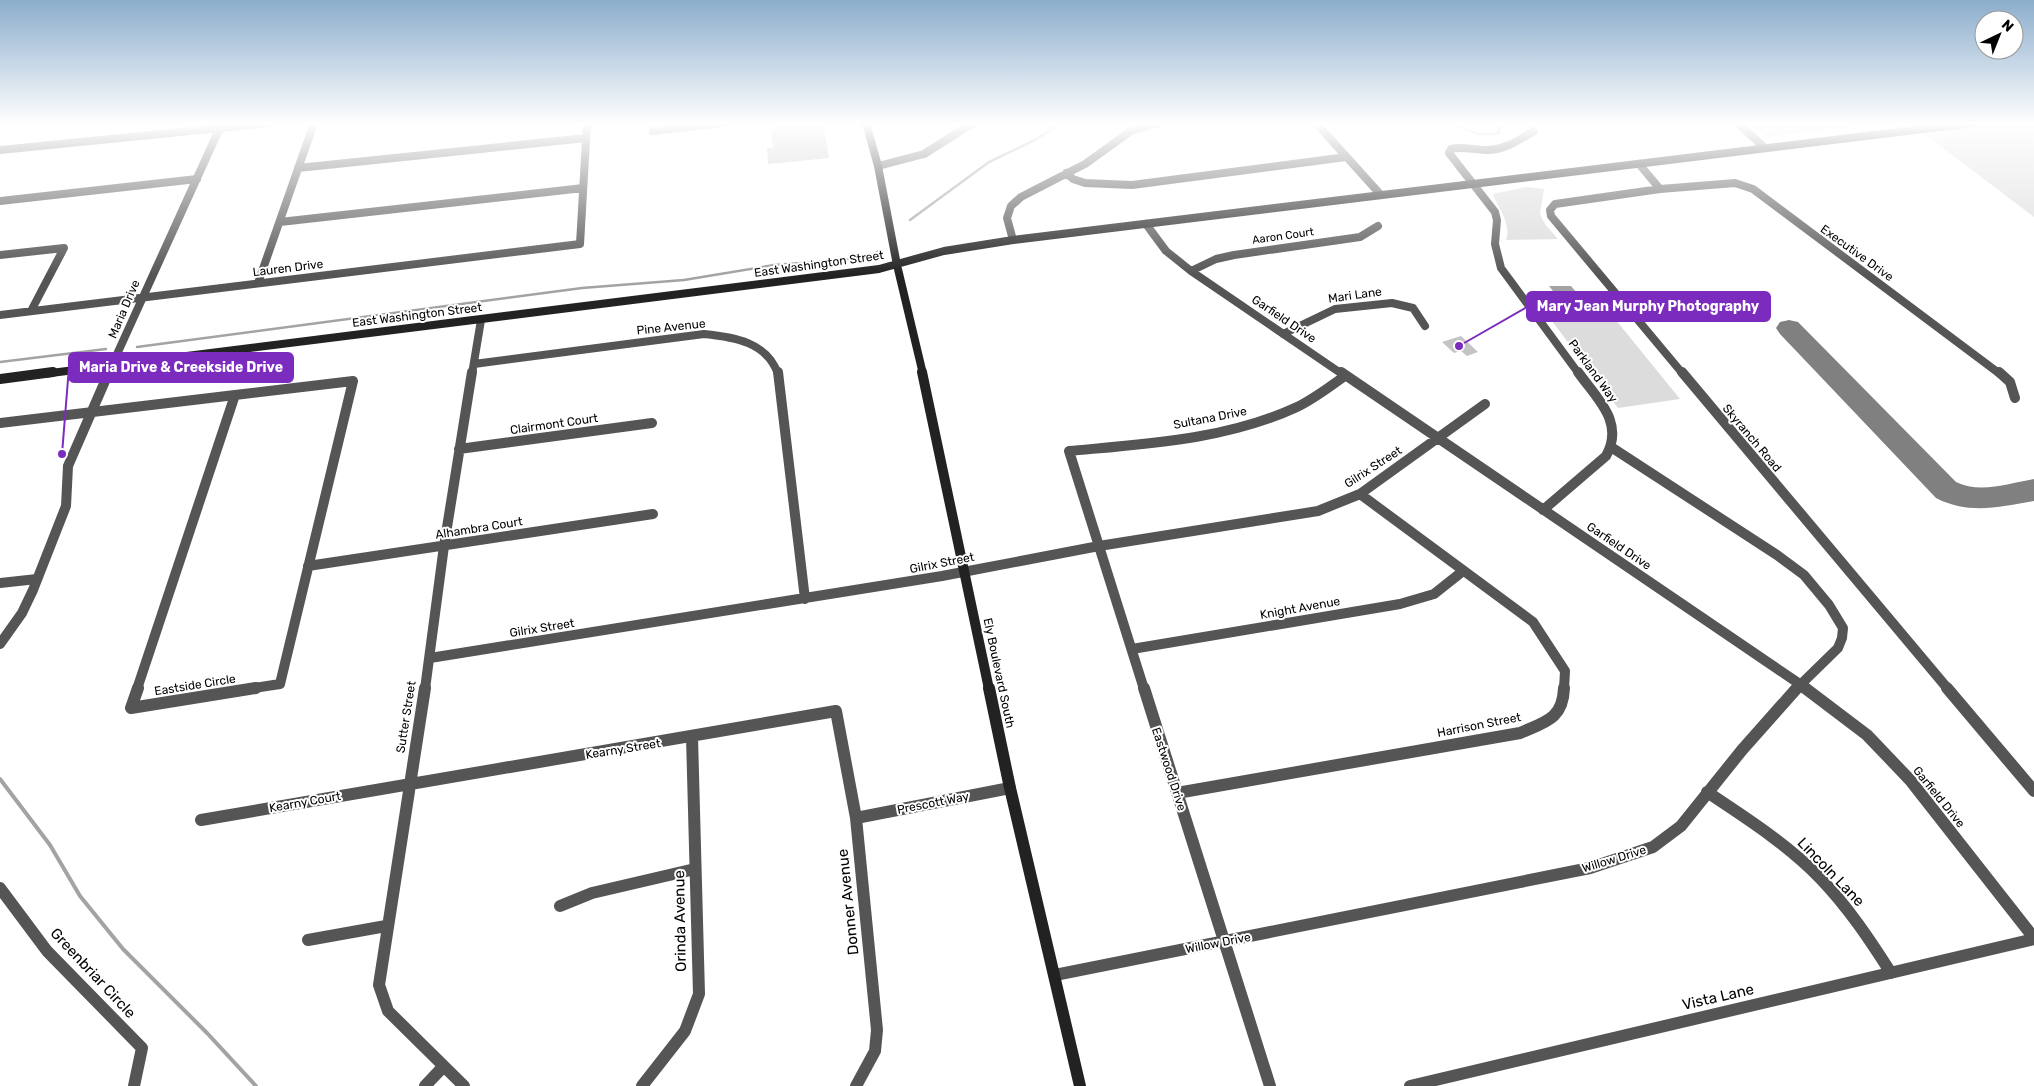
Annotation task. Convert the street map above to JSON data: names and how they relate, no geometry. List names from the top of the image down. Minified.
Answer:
{"streets":{"main road":["East Washington Street","Ely Boulevard South"],"street":["Aaron Court","Executive Drive","Lauren Drive","Mari Lane","Maria Drive","Garfield Drive","Pine Avenue","Parkland Way","Sultana Drive","Clairmont Court","Skyranch Road","Gilrix Street","Alhambra Court","Knight Avenue","Eastside Circle","Sutter Street","Harrison Street","Kearny Street","Eastwood Drive","Kearny Court","Prescott Way","Willow Drive","Lincoln Lane","Donner Avenue","Orinda Avenue","Greenbriar Circle","Vista Lane"]},"crossings":[["Aaron Court","Garfield Drive"],["Executive Drive","Skyranch Road"],["East Washington Street","Maria Drive"],["East Washington Street","Garfield Drive"],["East Washington Street","Parkland Way"],["East Washington Street","Ely Boulevard South"],["East Washington Street","Sutter Street"],["Lauren Drive","Maria Drive"],["Mari Lane","Garfield Drive"],["Garfield Drive","Sultana Drive"],["Garfield Drive","Gilrix Street"],["Garfield Drive","Willow Drive"],["Garfield Drive","Vista Lane"],["Pine Avenue","Gilrix Street"],["Pine Avenue","Sutter Street"],["Parkland Way","Willow Drive"],["Sultana Drive","Eastwood Drive"],["Clairmont Court","Sutter Street"],["Gilrix Street","Ely Boulevard South"],["Gilrix Street","Sutter Street"],["Gilrix Street","Harrison Street"],["Gilrix Street","Eastwood Drive"],["Alhambra Court","Eastside Circle"],["Alhambra Court","Sutter Street"],["Knight Avenue","Harrison Street"],["Knight Avenue","Eastwood Drive"],["Ely Boulevard South","Prescott Way"],["Ely Boulevard South","Willow Drive"],["Sutter Street","Kearny Street"],["Sutter Street","Kearny Court"],["Harrison Street","Eastwood Drive"],["Kearny Street","Kearny Court"],["Kearny Street","Donner Avenue"],["Kearny Street","Orinda Avenue"],["Eastwood Drive","Willow Drive"],["Prescott Way","Donner Avenue"],["Willow Drive","Lincoln Lane"],["Lincoln Lane","Vista Lane"]],"places":["Mary Jean Murphy Photography","Maria Drive & Creekside Drive"],"north":"top right"}
